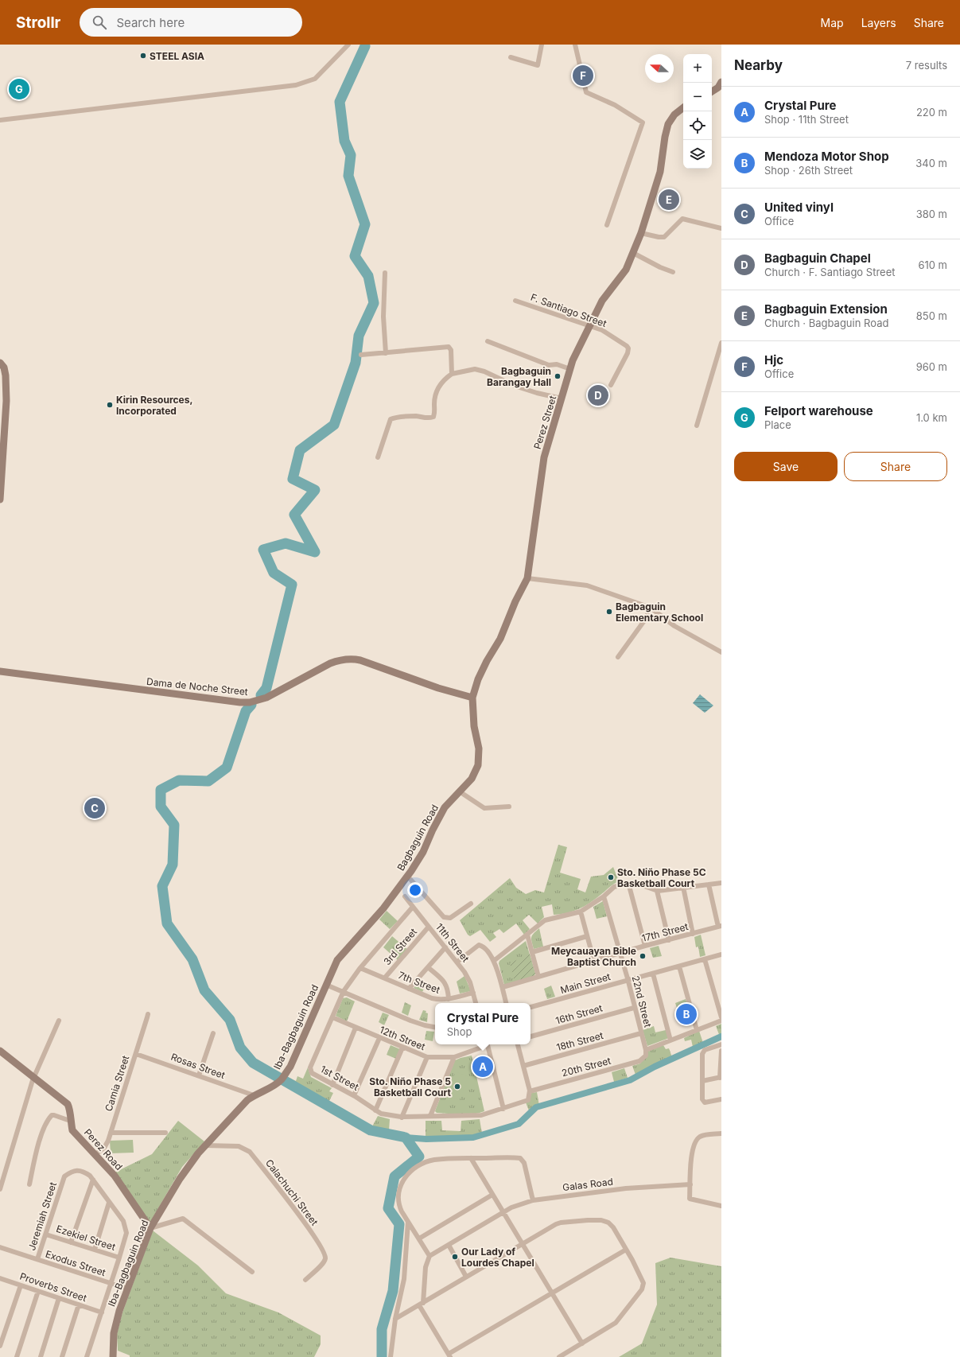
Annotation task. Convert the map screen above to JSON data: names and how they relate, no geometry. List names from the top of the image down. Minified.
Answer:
{"streets":{"street":["F. Santiago Street","Perez Street","Dama de Noche Street","Bagbaguin Road","17th Street","11th Street","3rd Street","7th Street","Main Street","22nd Street","16th Street","Iba-Bagbaguin Road","12th Street","18th Street","Rosas Street","20th Street","1st Street","Camia Street","Perez Road","Galas Road","Calachuchi Street","Jeremiah Street","Ezekiel Street","Exodus Street","Proverbs Street"]},"crossings":[["F. Santiago Street","Perez Street"],["Perez Street","Bagbaguin Road"],["Dama de Noche Street","Bagbaguin Road"],["Bagbaguin Road","Iba-Bagbaguin Road"],["17th Street","22nd Street"],["11th Street","3rd Street"],["11th Street","7th Street"],["11th Street","1st Street"],["3rd Street","7th Street"],["7th Street","1st Street"],["Main Street","22nd Street"],["22nd Street","16th Street"],["22nd Street","18th Street"],["22nd Street","20th Street"],["Iba-Bagbaguin Road","Rosas Street"],["Iba-Bagbaguin Road","Perez Road"],["Iba-Bagbaguin Road","Calachuchi Street"],["Iba-Bagbaguin Road","Exodus Street"],["12th Street","1st Street"],["Rosas Street","Camia Street"],["20th Street","1st Street"],["Camia Street","Perez Road"],["Jeremiah Street","Ezekiel Street"],["Jeremiah Street","Exodus Street"],["Jeremiah Street","Proverbs Street"]],"places":["STEEL ASIA","Bagbaguin Barangay Hall","Kirin Resources, Incorporated","Bagbaguin Elementary School","Sto. Niño Phase 5C Basketball Court","Meycauayan Bible Baptist Church","Sto. Niño Phase 5 Basketball Court","Our Lady of Lourdes Chapel"],"north":"left","page":{"header":"Strollr","search":"Search here","nav":["Map","Layers","Share"],"heading":["Nearby","7 results"],"map_buttons":["+","−"],"pins":["F","G","E","D","C","B","A"],"list":[{"mark":"A","name":"Crystal Pure","note":"Shop · 11th Street","value":"220 m"},{"mark":"B","name":"Mendoza Motor Shop","note":"Shop · 26th Street","value":"340 m"},{"mark":"C","name":"United vinyl","note":"Office","value":"380 m"},{"mark":"D","name":"Bagbaguin Chapel","note":"Church · F. Santiago Street","value":"610 m"},{"mark":"E","name":"Bagbaguin Extension","note":"Church · Bagbaguin Road","value":"850 m"},{"mark":"F","name":"Hjc","note":"Office","value":"960 m"},{"mark":"G","name":"Felport warehouse","note":"Place","value":"1.0 km"}],"buttons":["Save","Share"],"popup":["Crystal Pure","Shop"]}}
